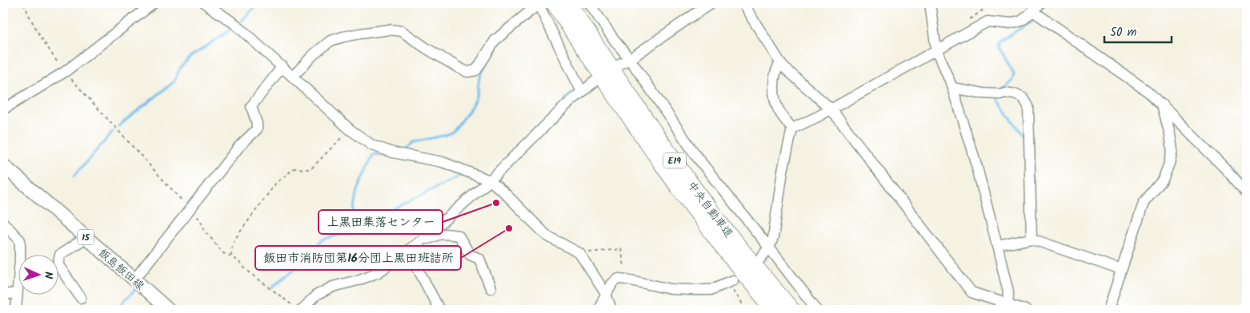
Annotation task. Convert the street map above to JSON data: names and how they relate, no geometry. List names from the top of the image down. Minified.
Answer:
{"streets":{"highway":["E19","中央自動車道"],"main road":["15","飯島飯田線"]},"places":["上黒田集落センター","飯田市消防団第16分団上黒田班詰所"],"scale_bar":"50 m","north":"right"}
